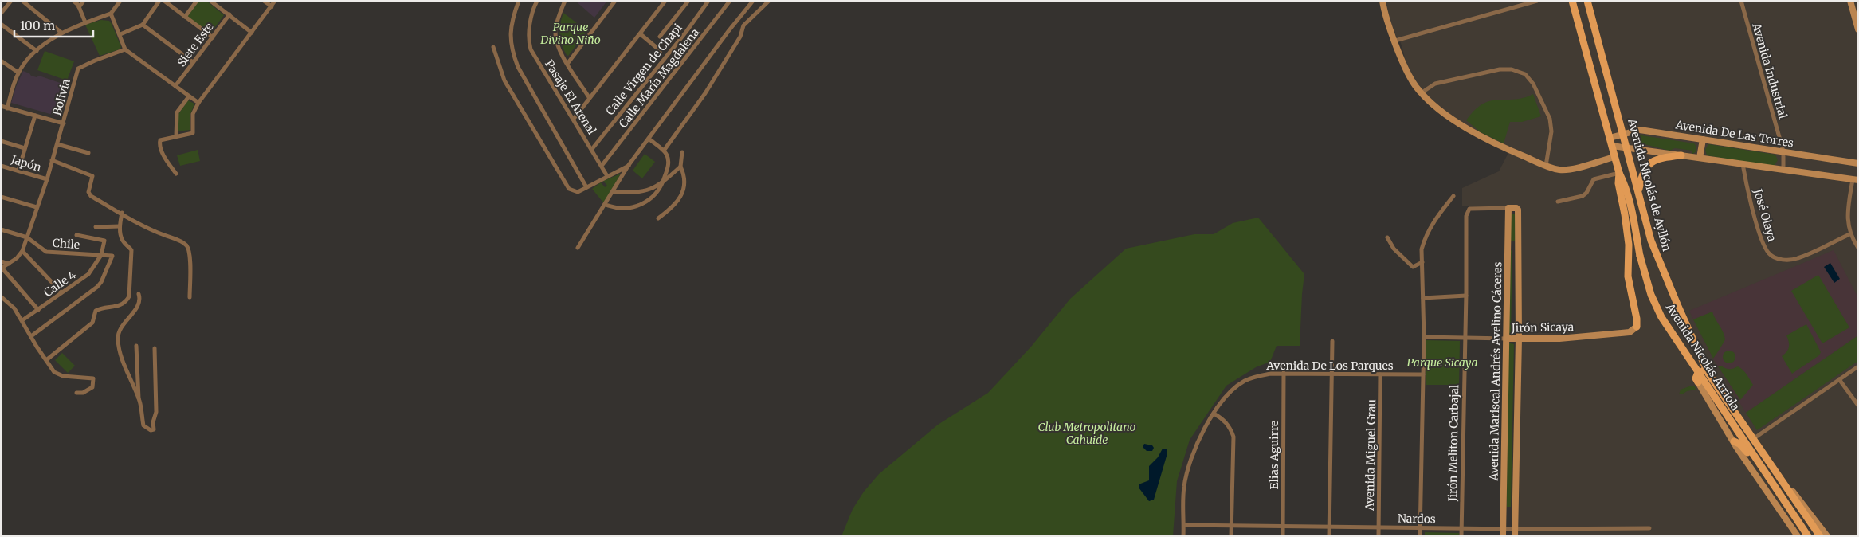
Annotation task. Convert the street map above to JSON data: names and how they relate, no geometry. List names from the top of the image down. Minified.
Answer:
{"streets":{"main road":["Avenida Nicolás de Ayllón","Avenida Nicolás Arriola"],"street":["Siete Este","Calle Virgen de Chapi","Avenida Industrial","Calle María Magdalena","Bolivia","Pasaje El Arenal","Avenida De Las Torres","Japón","José Olaya","Chile","Calle 4","Jirón Sicaya","Avenida De Los Parques","Avenida Mariscal Andrés Avelino Cáceres","Jirón Meliton Carbajal","Elias Aguirre","Avenida Miguel Grau","Nardos"]},"crossings":[["Calle Virgen de Chapi","Pasaje El Arenal"],["Avenida Industrial","Avenida De Las Torres"],["Calle María Magdalena","Pasaje El Arenal"],["Bolivia","Japón"],["Bolivia","Chile"],["Avenida De Las Torres","Avenida Nicolás de Ayllón"],["Avenida Nicolás de Ayllón","Avenida Nicolás Arriola"],["Chile","Calle 4"],["Jirón Sicaya","Avenida Mariscal Andrés Avelino Cáceres"],["Jirón Sicaya","Jirón Meliton Carbajal"],["Avenida De Los Parques","Elias Aguirre"],["Avenida De Los Parques","Avenida Miguel Grau"],["Avenida De Los Parques","Nardos"],["Avenida Mariscal Andrés Avelino Cáceres","Jirón Meliton Carbajal"],["Avenida Mariscal Andrés Avelino Cáceres","Nardos"],["Jirón Meliton Carbajal","Nardos"],["Elias Aguirre","Nardos"],["Avenida Miguel Grau","Nardos"]],"parks":["Parque Divino Niño","Parque Sicaya","Club Metropolitano Cahuide"],"scale_bar":"100 m"}
